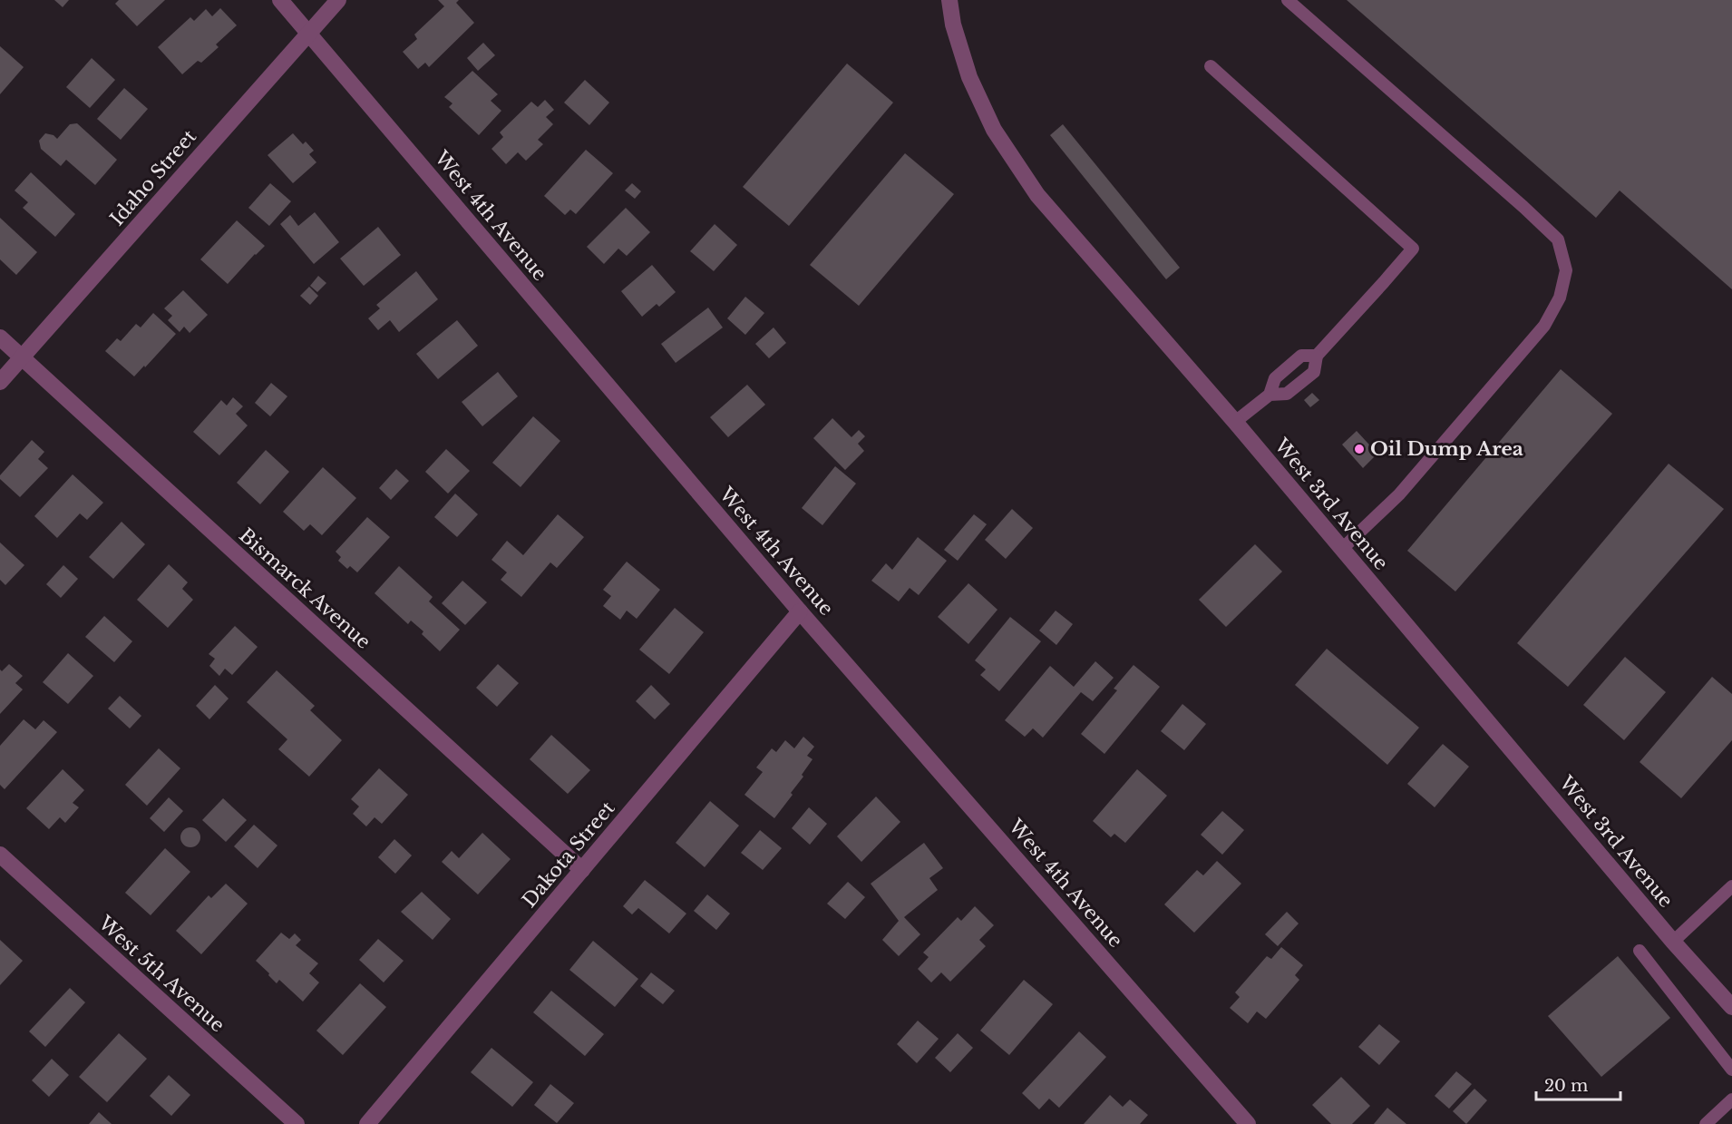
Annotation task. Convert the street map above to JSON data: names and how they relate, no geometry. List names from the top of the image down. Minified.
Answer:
{"streets":{"street":["Idaho Street","West 4th Avenue","West 3rd Avenue","Bismarck Avenue","Dakota Street","West 5th Avenue"]},"crossings":[["Idaho Street","West 4th Avenue"],["Idaho Street","Bismarck Avenue"],["West 4th Avenue","Dakota Street"],["Bismarck Avenue","Dakota Street"]],"places":["Oil Dump Area"],"scale_bar":"20 m"}
